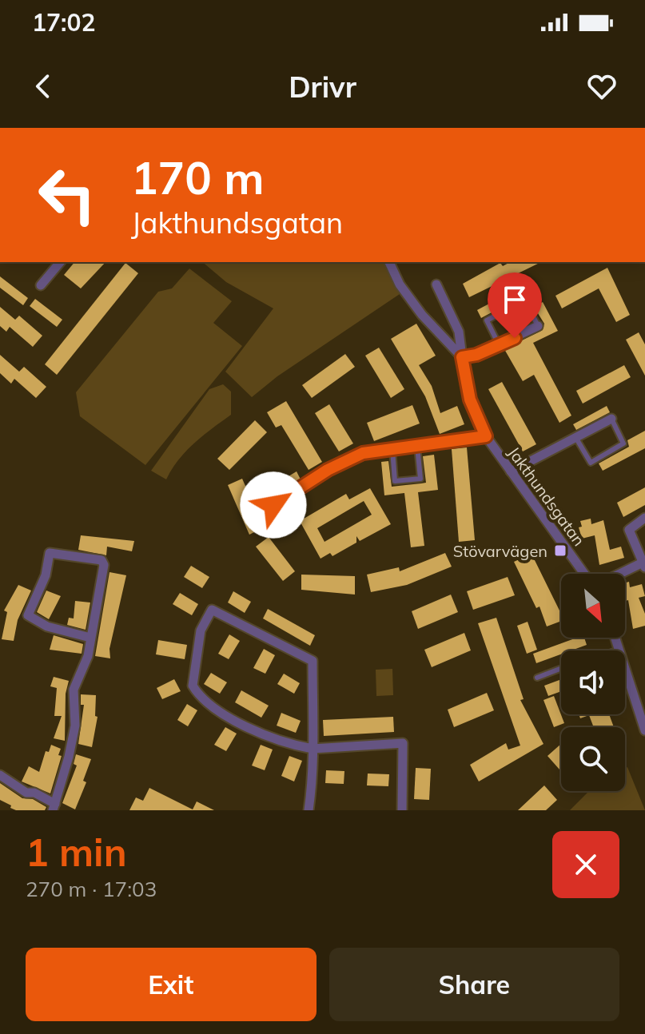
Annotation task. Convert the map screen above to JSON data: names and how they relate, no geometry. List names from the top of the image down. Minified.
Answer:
{"streets":{"street":["Jakthundsgatan"]},"places":{"transit":["Stövarvägen"]},"north":"bottom right","page":{"status":"17:02","header":"Drivr","turn":["170 m","Jakthundsgatan"],"heading":["1 min","270 m · 17:03"],"buttons":["Exit","Share"]}}
